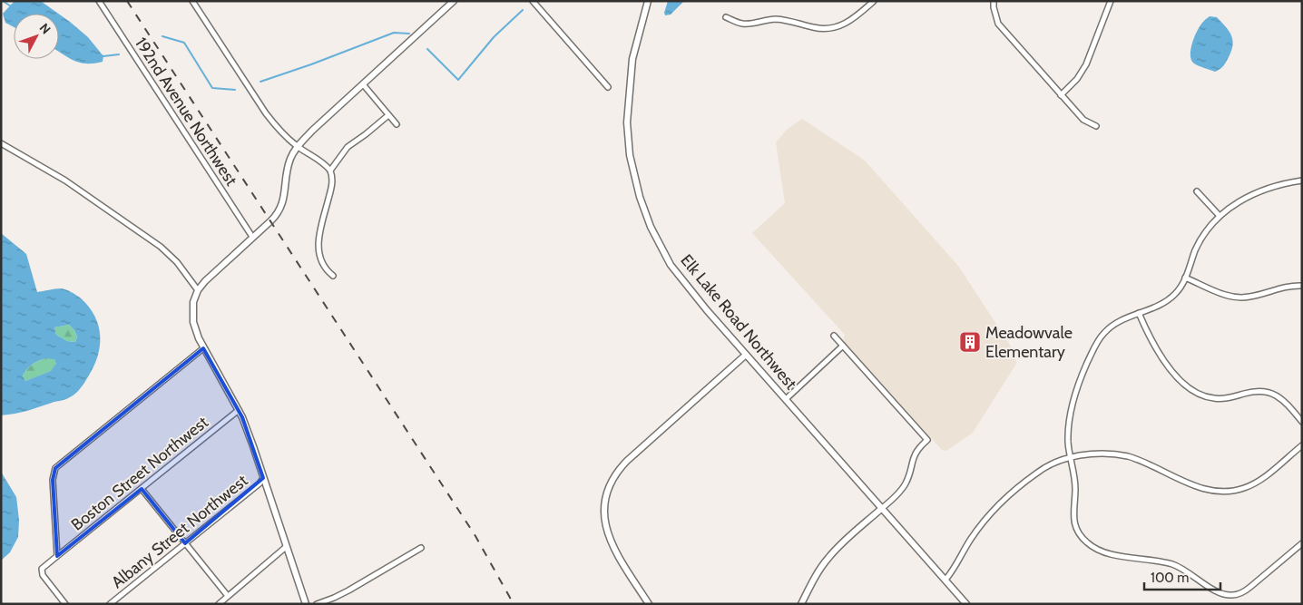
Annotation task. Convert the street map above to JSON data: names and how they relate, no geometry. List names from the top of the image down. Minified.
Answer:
{"streets":{"street":["192nd Avenue Northwest","Elk Lake Road Northwest","Boston Street Northwest","Albany Street Northwest"]},"places":{"building":["Meadowvale Elementary"]},"scale_bar":"100 m","north":"top right"}
